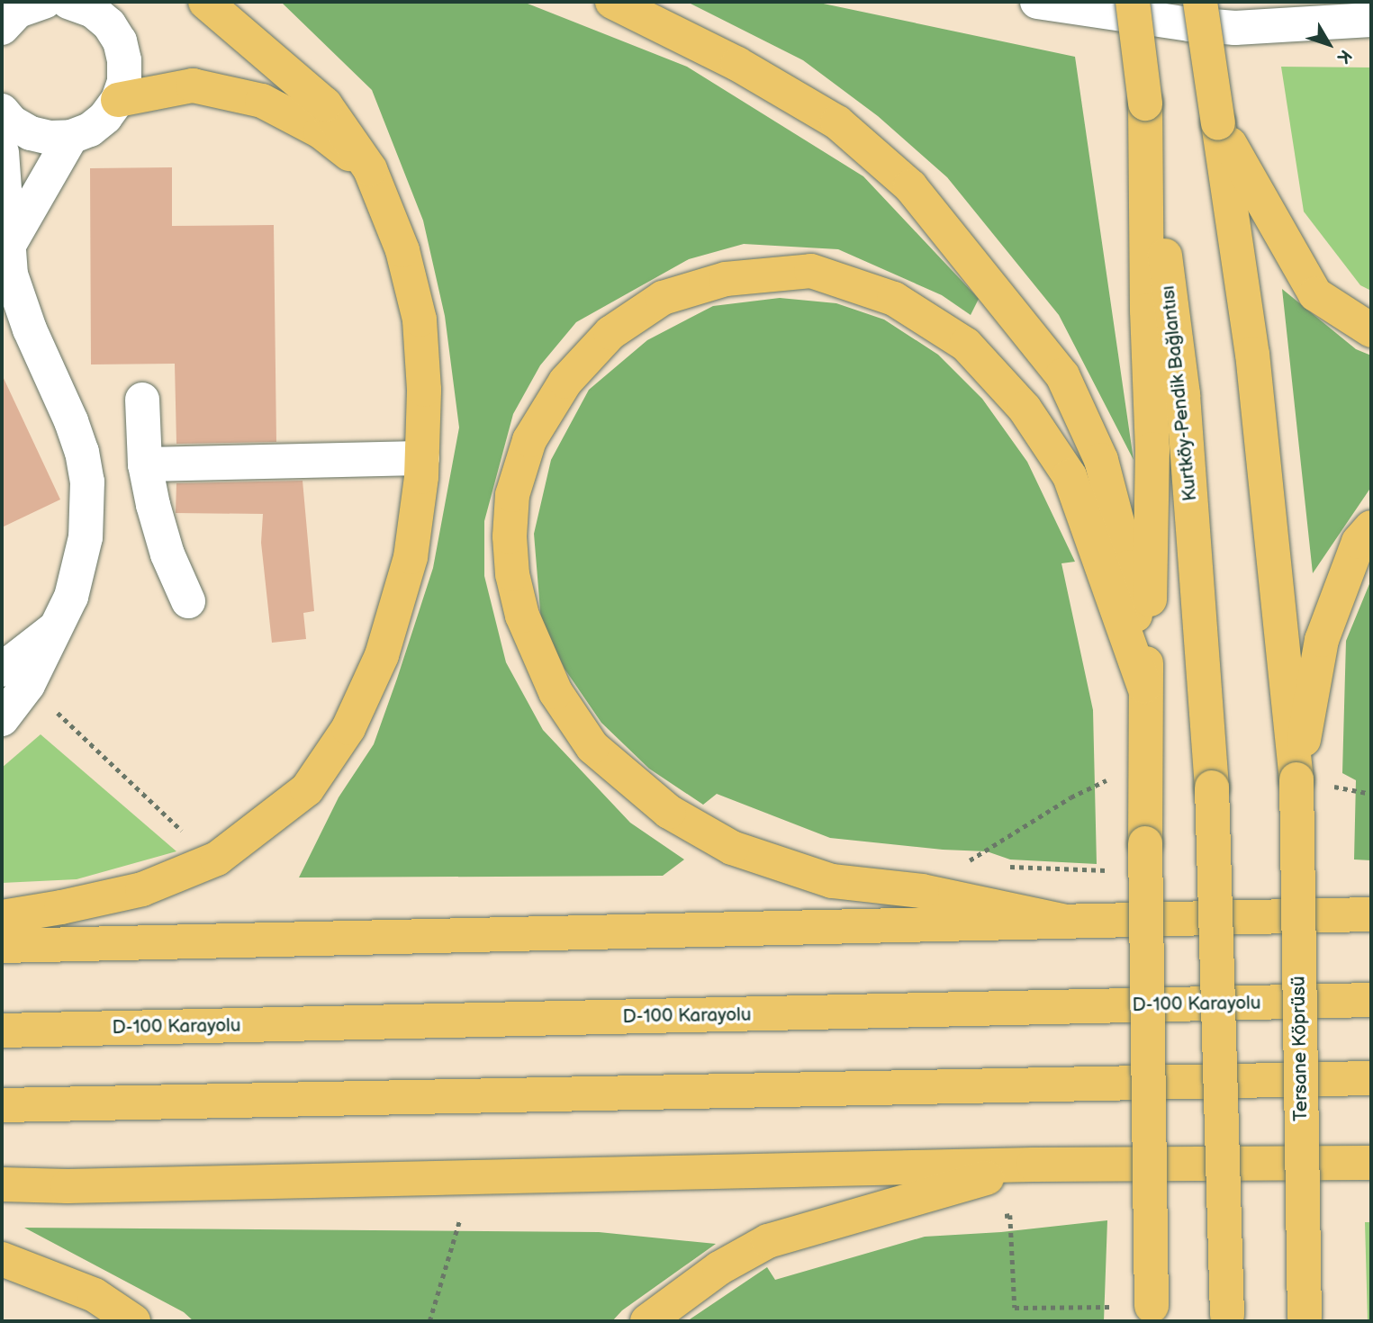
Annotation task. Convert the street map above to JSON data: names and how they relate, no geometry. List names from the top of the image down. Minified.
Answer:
{"streets":{"highway":["Kurtköy-Pendik Bağlantısı","D-100 Karayolu","Tersane Köprüsü"]},"north":"bottom right"}
